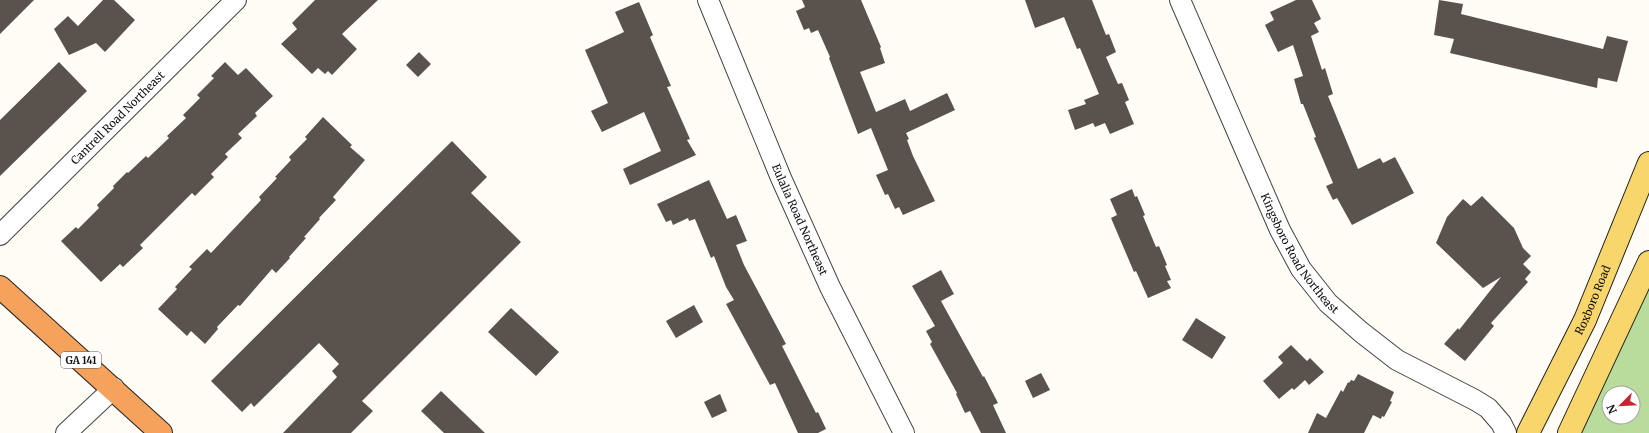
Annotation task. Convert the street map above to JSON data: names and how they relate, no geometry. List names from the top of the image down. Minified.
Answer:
{"streets":{"highway":["GA 141"],"main road":["Roxboro Road"],"street":["Cantrell Road Northeast","Eulalia Road Northeast","Kingsboro Road Northeast"]},"north":"bottom left"}
